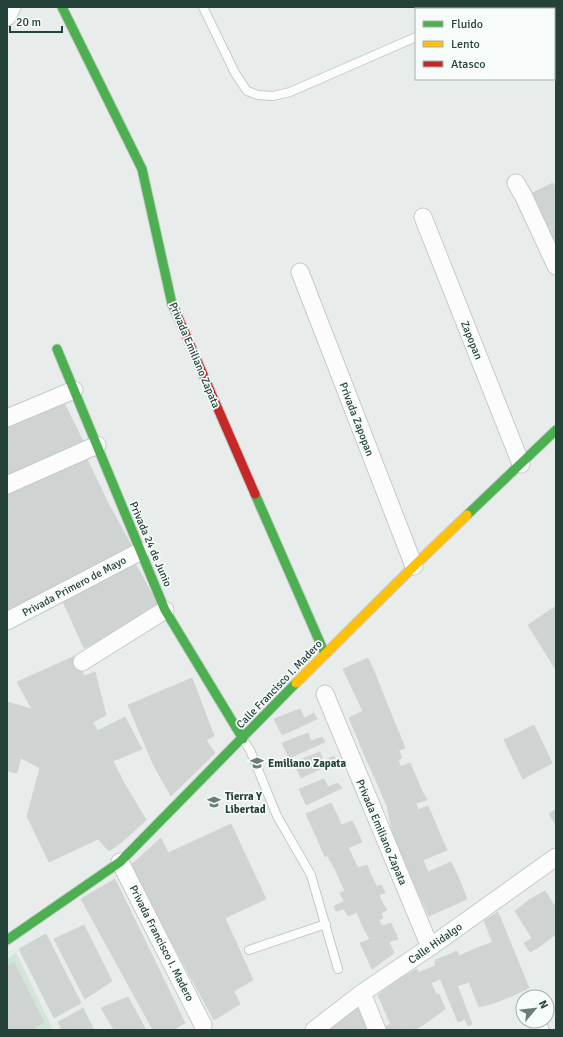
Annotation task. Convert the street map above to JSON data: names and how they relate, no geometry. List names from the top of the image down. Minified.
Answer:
{"streets":{"street":["Zapopan","Privada Emiliano Zapata","Privada Zapopan","Privada 24 de Junio","Privada Primero de Mayo","Calle Francisco I. Madero","Privada Francisco I. Madero","Calle Hidalgo"]},"crossings":[["Zapopan","Calle Francisco I. Madero"],["Privada Emiliano Zapata","Calle Francisco I. Madero"],["Privada Emiliano Zapata","Calle Hidalgo"],["Privada Zapopan","Calle Francisco I. Madero"],["Privada 24 de Junio","Privada Primero de Mayo"],["Privada 24 de Junio","Calle Francisco I. Madero"],["Calle Francisco I. Madero","Privada Francisco I. Madero"]],"places":{"school or university":["Emiliano Zapata","Tierra Y Libertad"]},"legend":["Fluido","Lento","Atasco"],"scale_bar":"20 m","north":"top right"}
